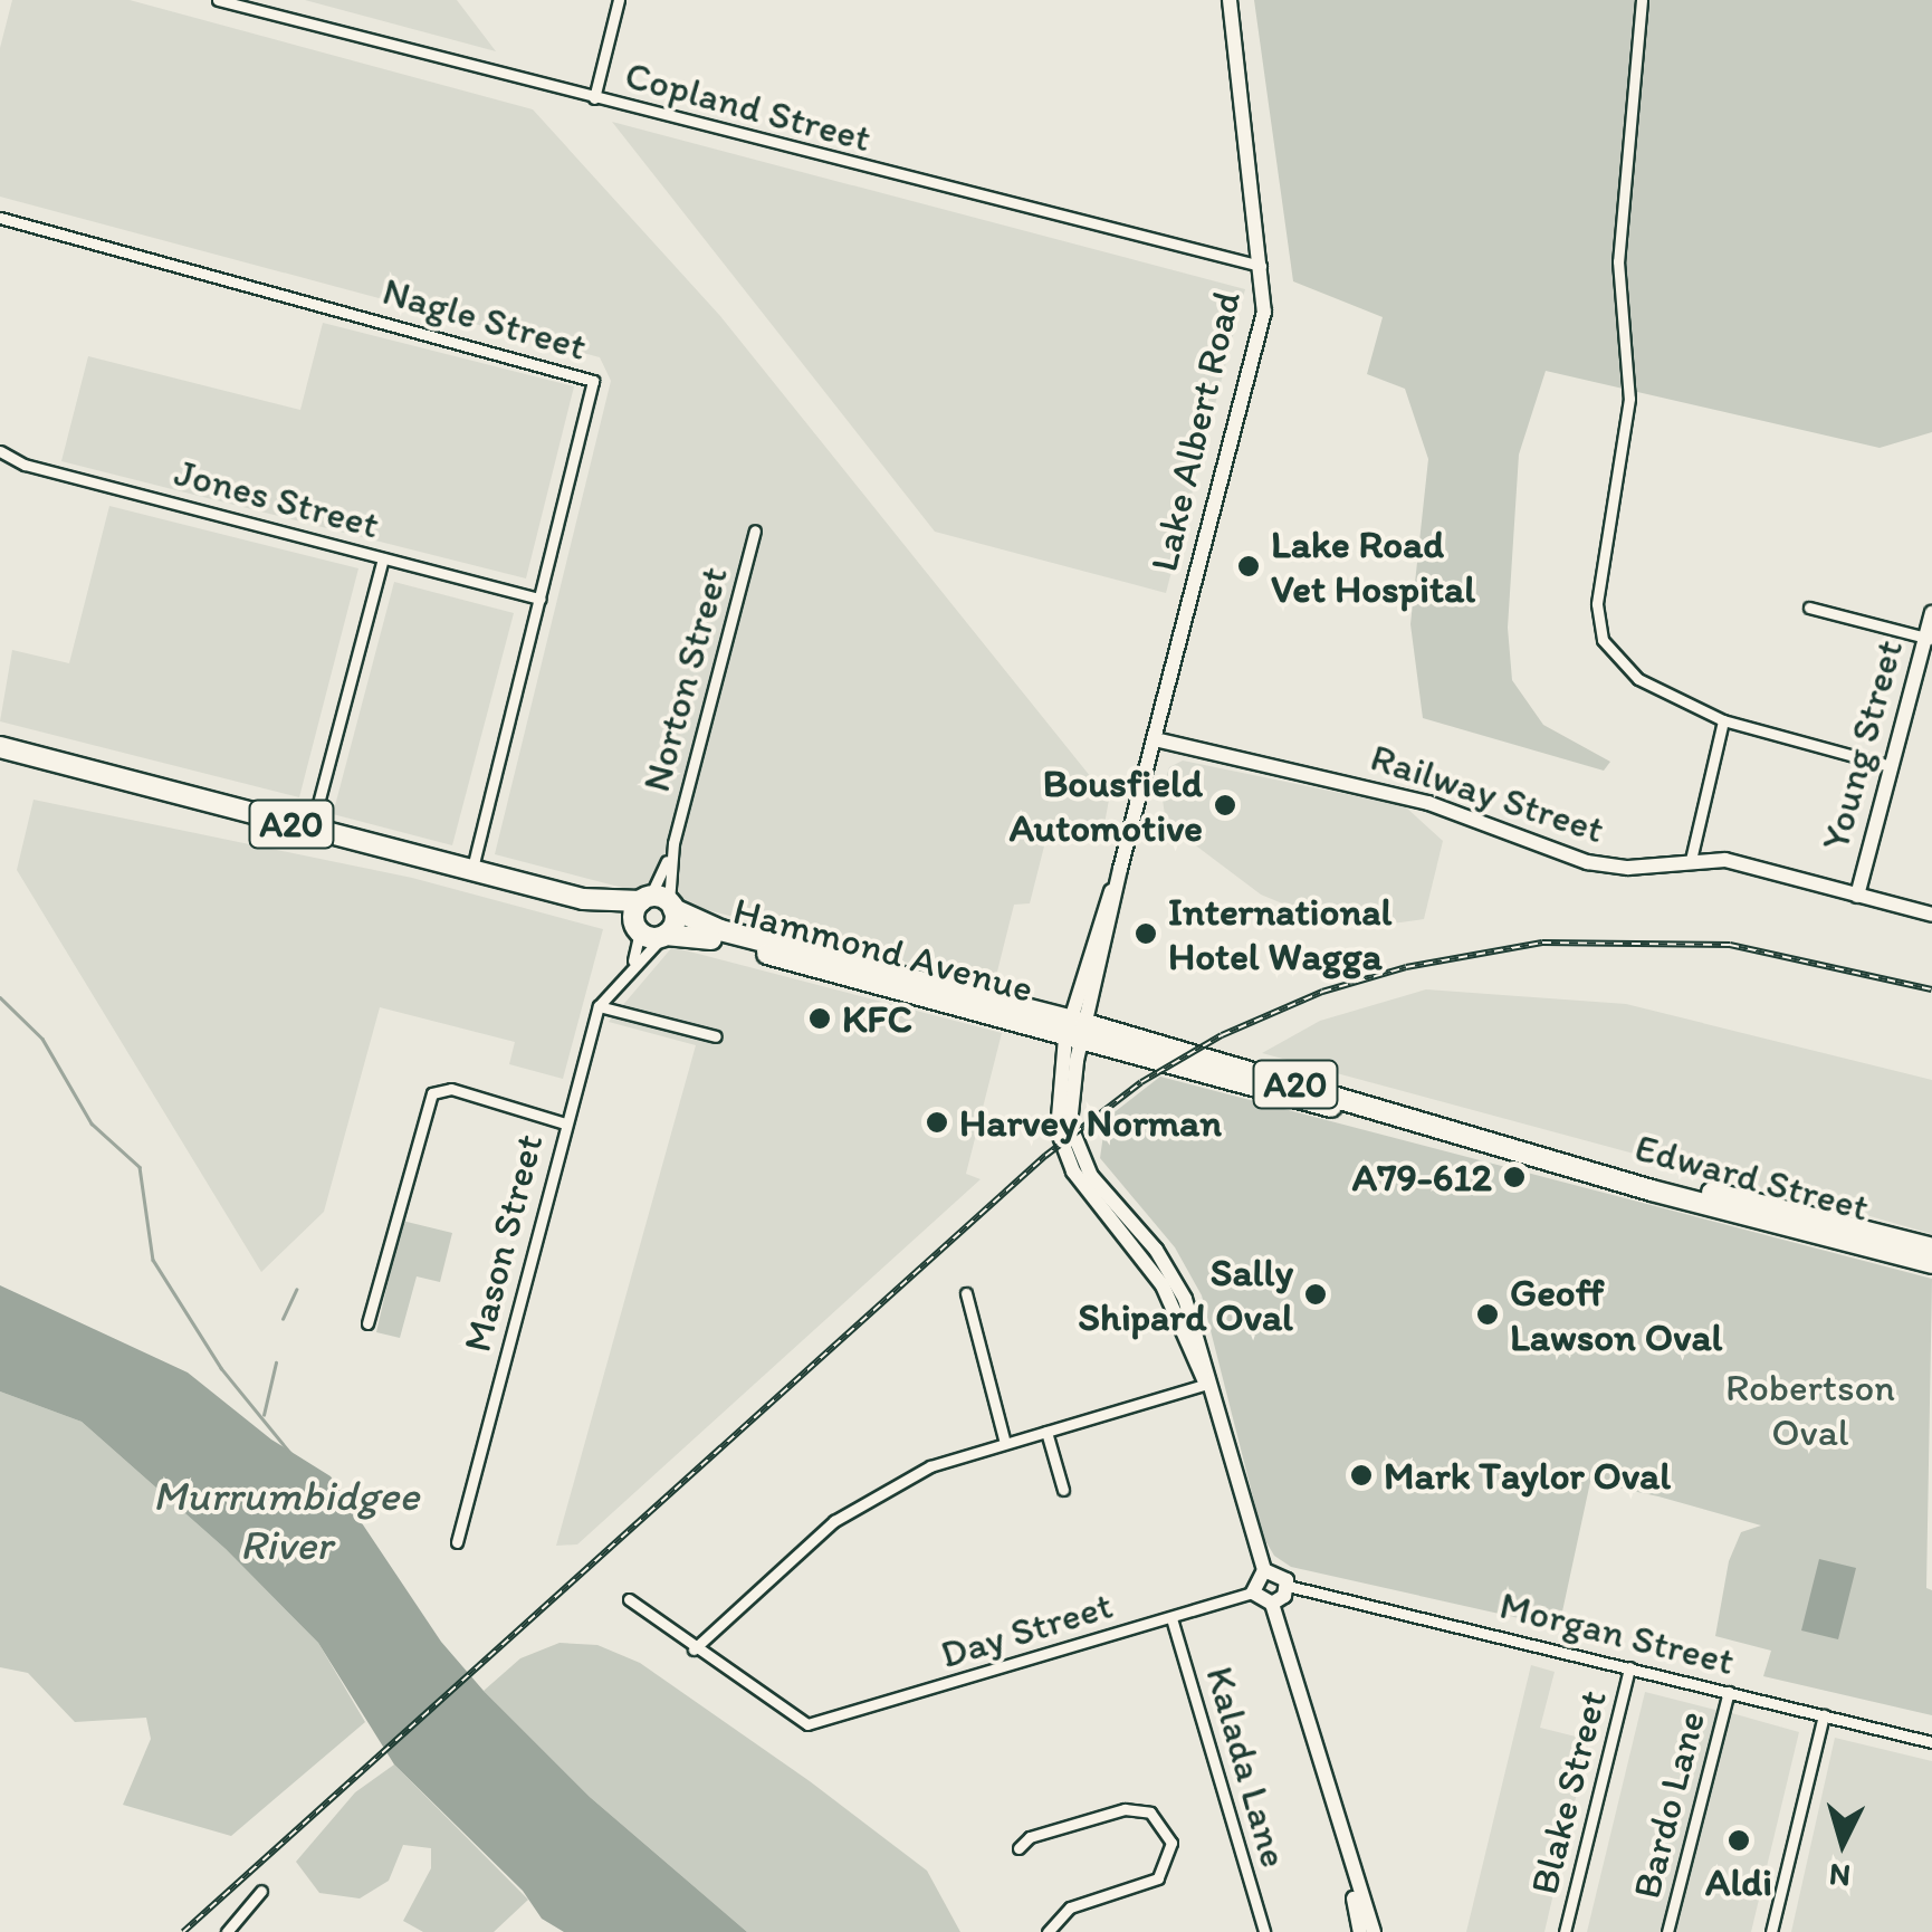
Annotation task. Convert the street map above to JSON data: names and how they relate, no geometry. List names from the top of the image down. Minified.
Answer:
{"streets":{"highway":["A20","Hammond Avenue","Edward Street"],"street":["Copland Street","Nagle Street","Lake Albert Road","Jones Street","Norton Street","Young Street","Railway Street","Mason Street","Day Street","Morgan Street","Kalada Lane","Blake Street","Bardo Lane"]},"crossings":[["Copland Street","Lake Albert Road"],["Nagle Street","Jones Street"],["Nagle Street","Hammond Avenue"],["Lake Albert Road","Railway Street"],["Lake Albert Road","Hammond Avenue"],["Lake Albert Road","Edward Street"],["Norton Street","Hammond Avenue"],["Young Street","Railway Street"],["A20","Hammond Avenue"],["A20","Mason Street"],["Hammond Avenue","Edward Street"],["Hammond Avenue","Mason Street"],["Day Street","Kalada Lane"],["Morgan Street","Blake Street"],["Morgan Street","Bardo Lane"]],"water":["Murrumbidgee River"],"parks":["Robertson Oval"],"places":["Lake Road Vet Hospital","Bousfield Automotive","International Hotel Wagga","KFC","Harvey Norman","A79-612","Sally Shipard Oval","Geoff Lawson Oval","Mark Taylor Oval","Aldi"],"north":"bottom"}
